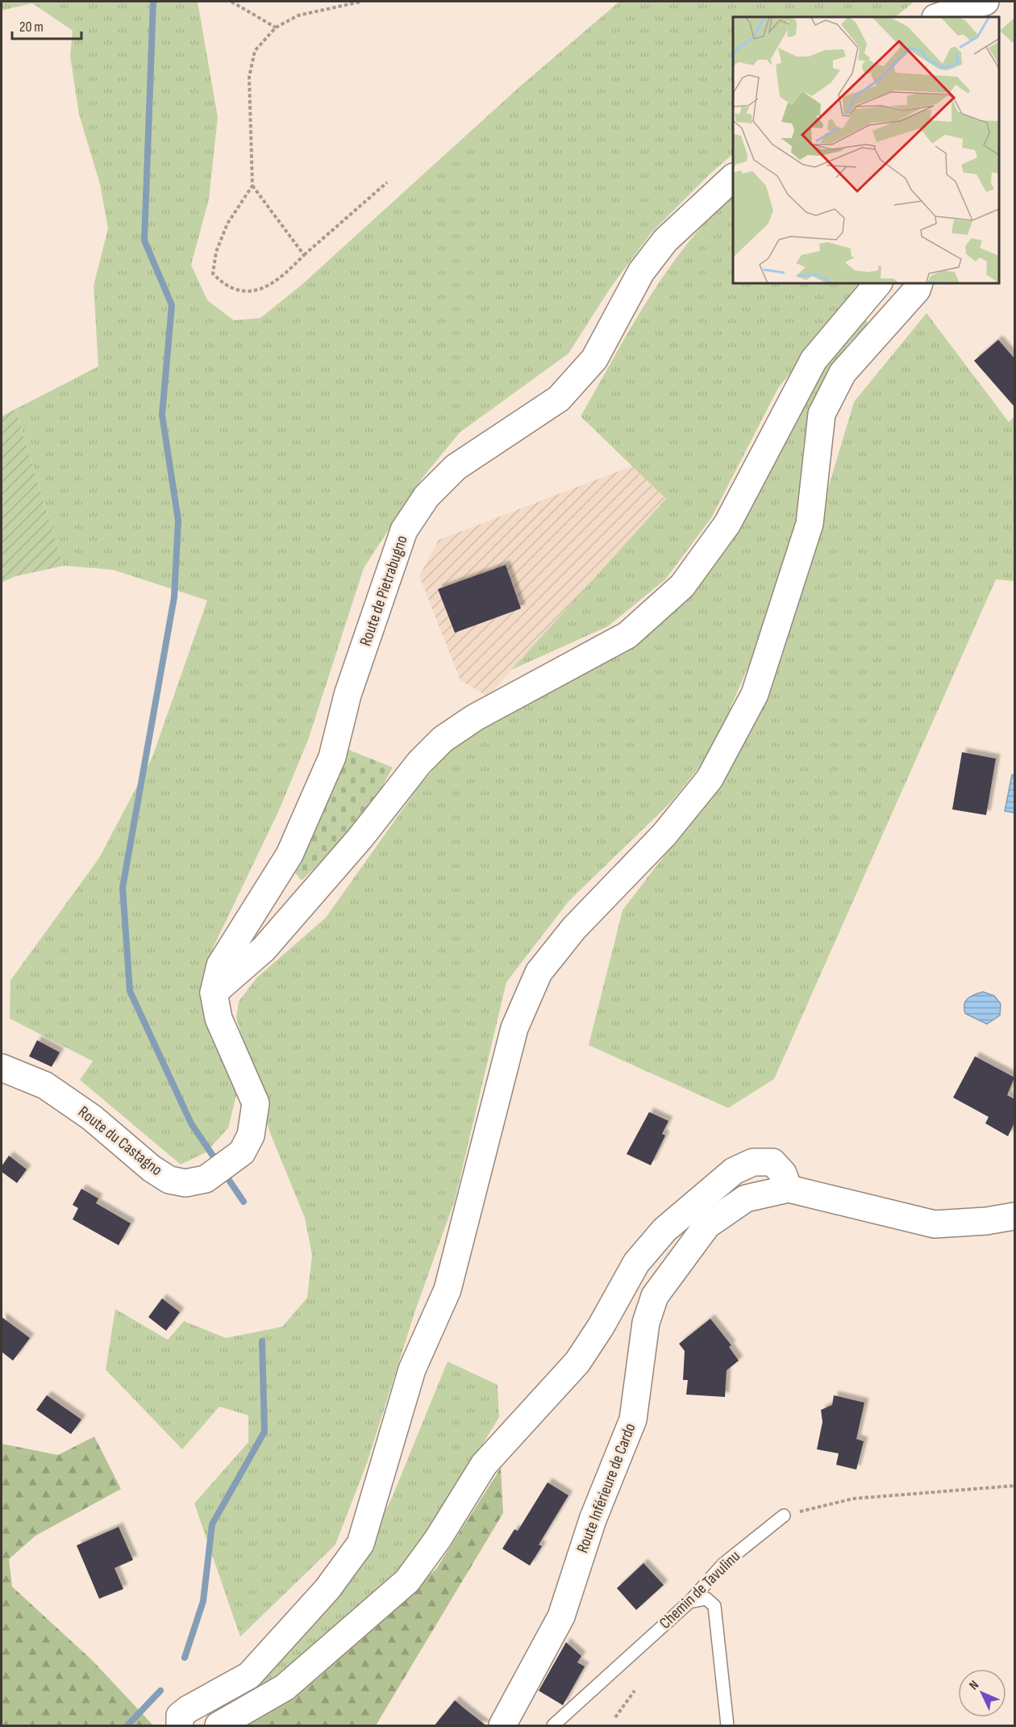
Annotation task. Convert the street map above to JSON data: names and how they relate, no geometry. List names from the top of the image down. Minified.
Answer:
{"streets":{"street":["Route de Pietrabugno","Route du Castagno","Route Inférieure de Cardo"],"lane":["Chemin de Tavulinu"]},"crossings":[["Route de Pietrabugno","Route du Castagno"]],"scale_bar":"20 m","north":"top left"}
